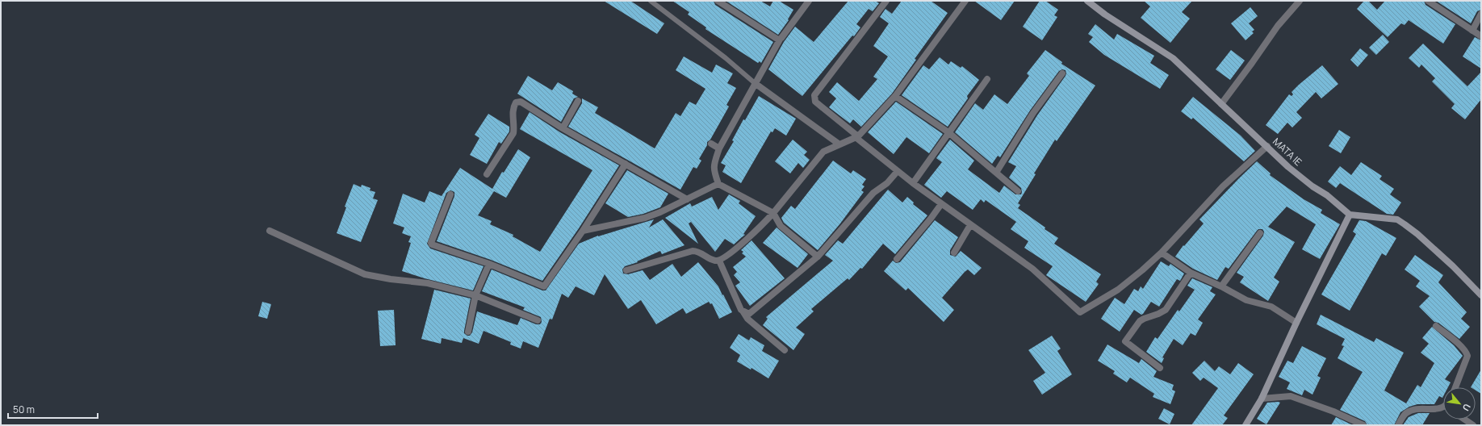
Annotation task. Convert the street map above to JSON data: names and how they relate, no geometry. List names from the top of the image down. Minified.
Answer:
{"streets":{"street":["MATA IE"]},"scale_bar":"50 m","north":"bottom right"}
